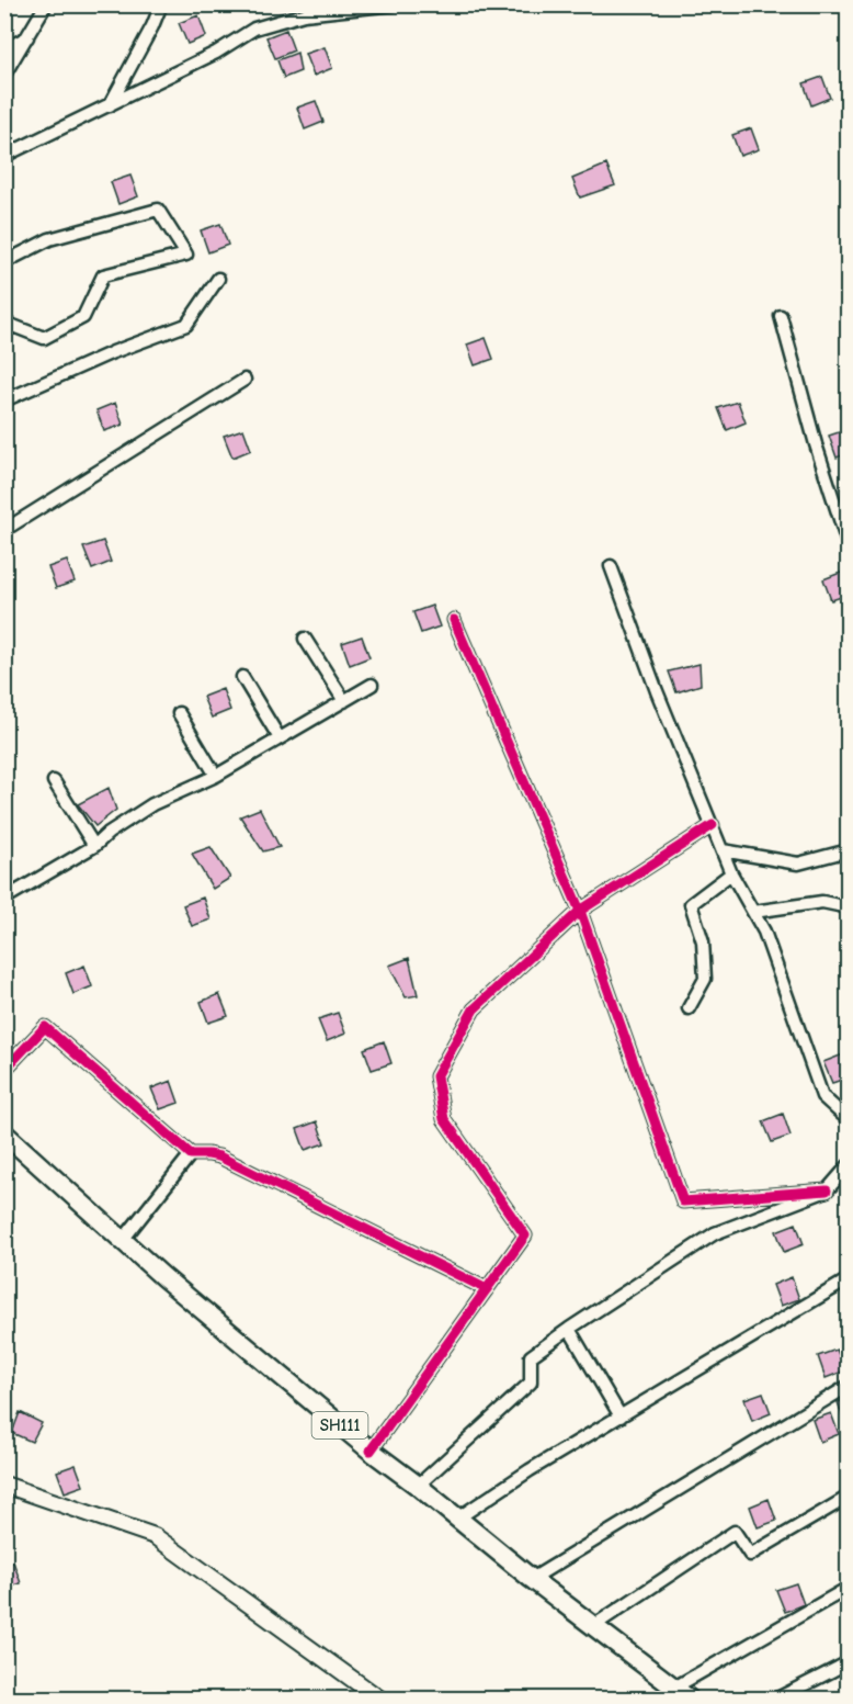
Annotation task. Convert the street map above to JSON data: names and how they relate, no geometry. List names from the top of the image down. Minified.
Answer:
{"streets":{"main road":["SH111"]}}
